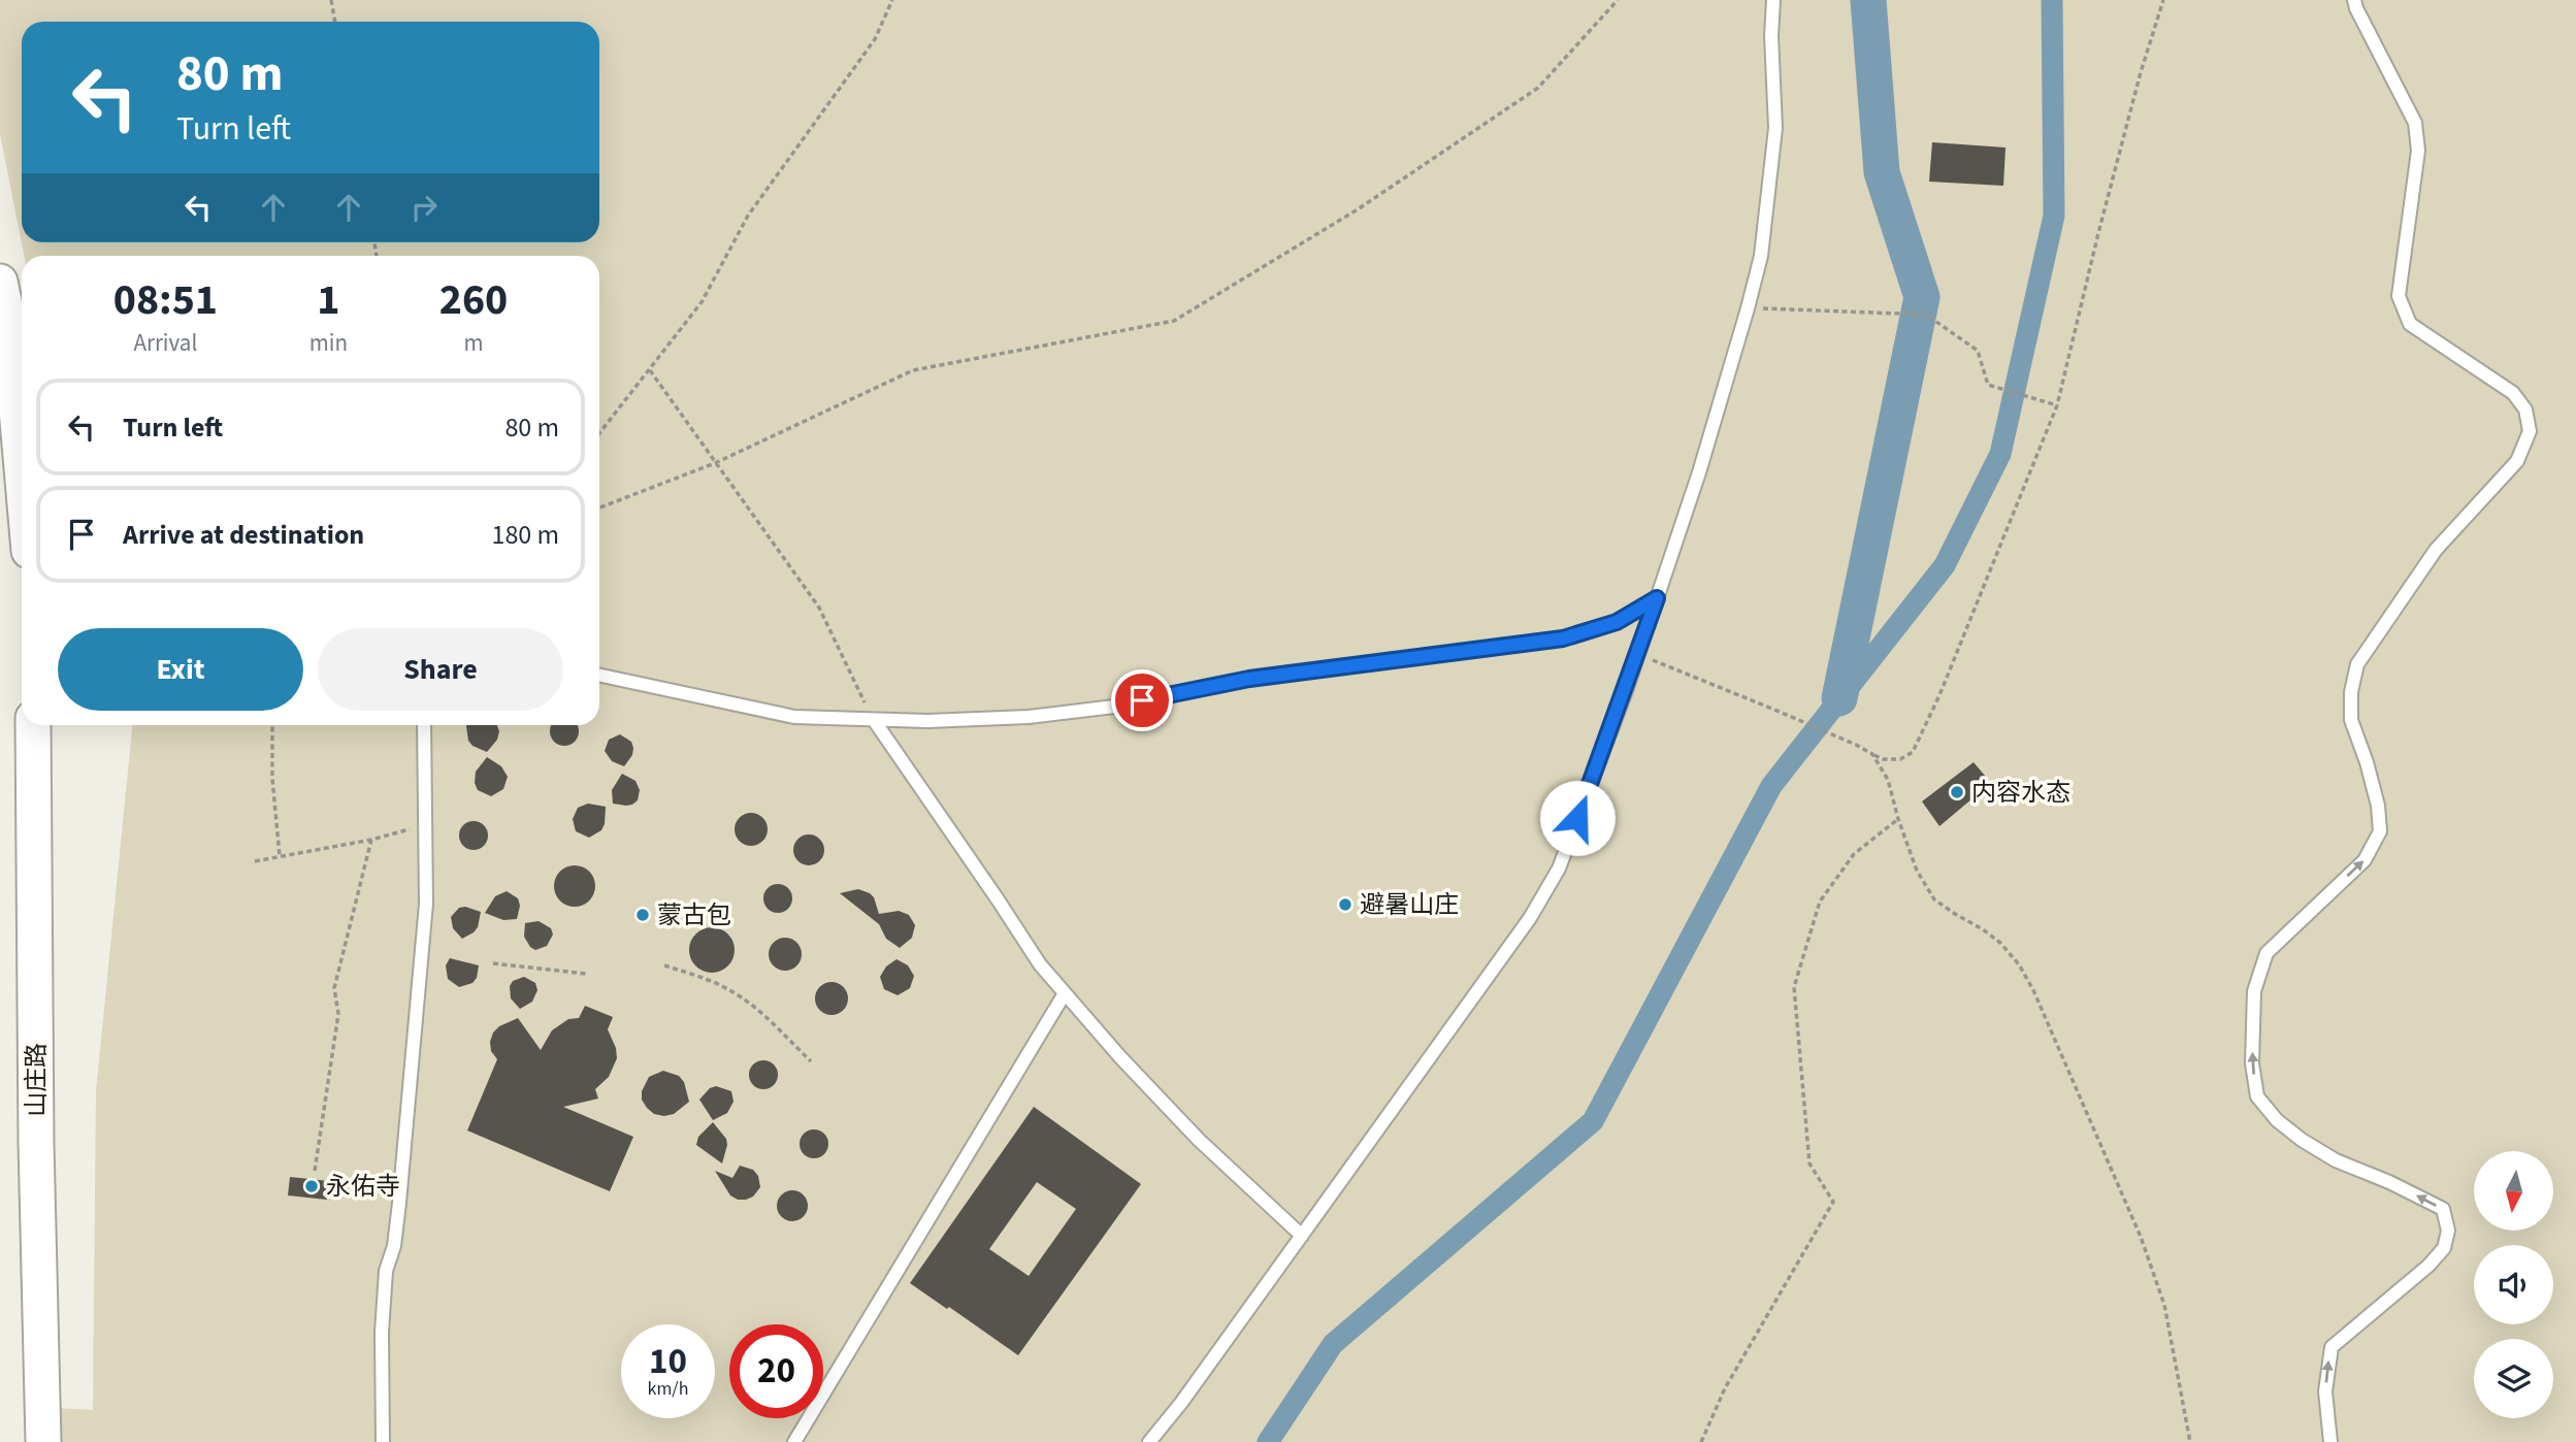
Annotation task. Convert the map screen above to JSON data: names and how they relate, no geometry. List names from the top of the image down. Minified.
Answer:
{"streets":{"main road":["山庄路"]},"places":["内容水态","避暑山庄","蒙古包","永佑寺"],"north":"bottom","page":{"turn":["80 m","Turn left"],"eta":["08:51","Arrival","1","min","260","m"],"list":[{"name":"Turn left","value":"80 m"},{"name":"Arrive at destination","value":"180 m"}],"buttons":["Exit","Share"],"speed":"10 km/h","limit":"20"}}
